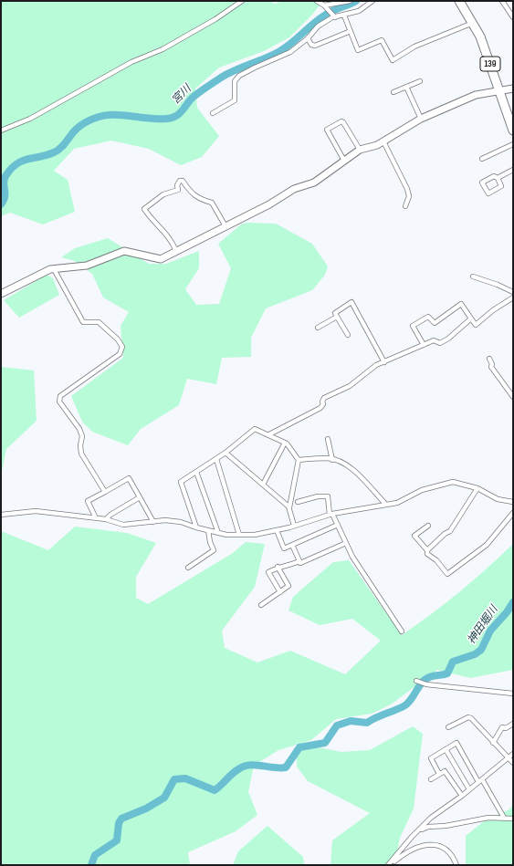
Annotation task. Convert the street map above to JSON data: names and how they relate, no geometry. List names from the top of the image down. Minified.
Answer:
{"streets":{"highway":["139"]},"water":["宮川","神田堀川"]}
